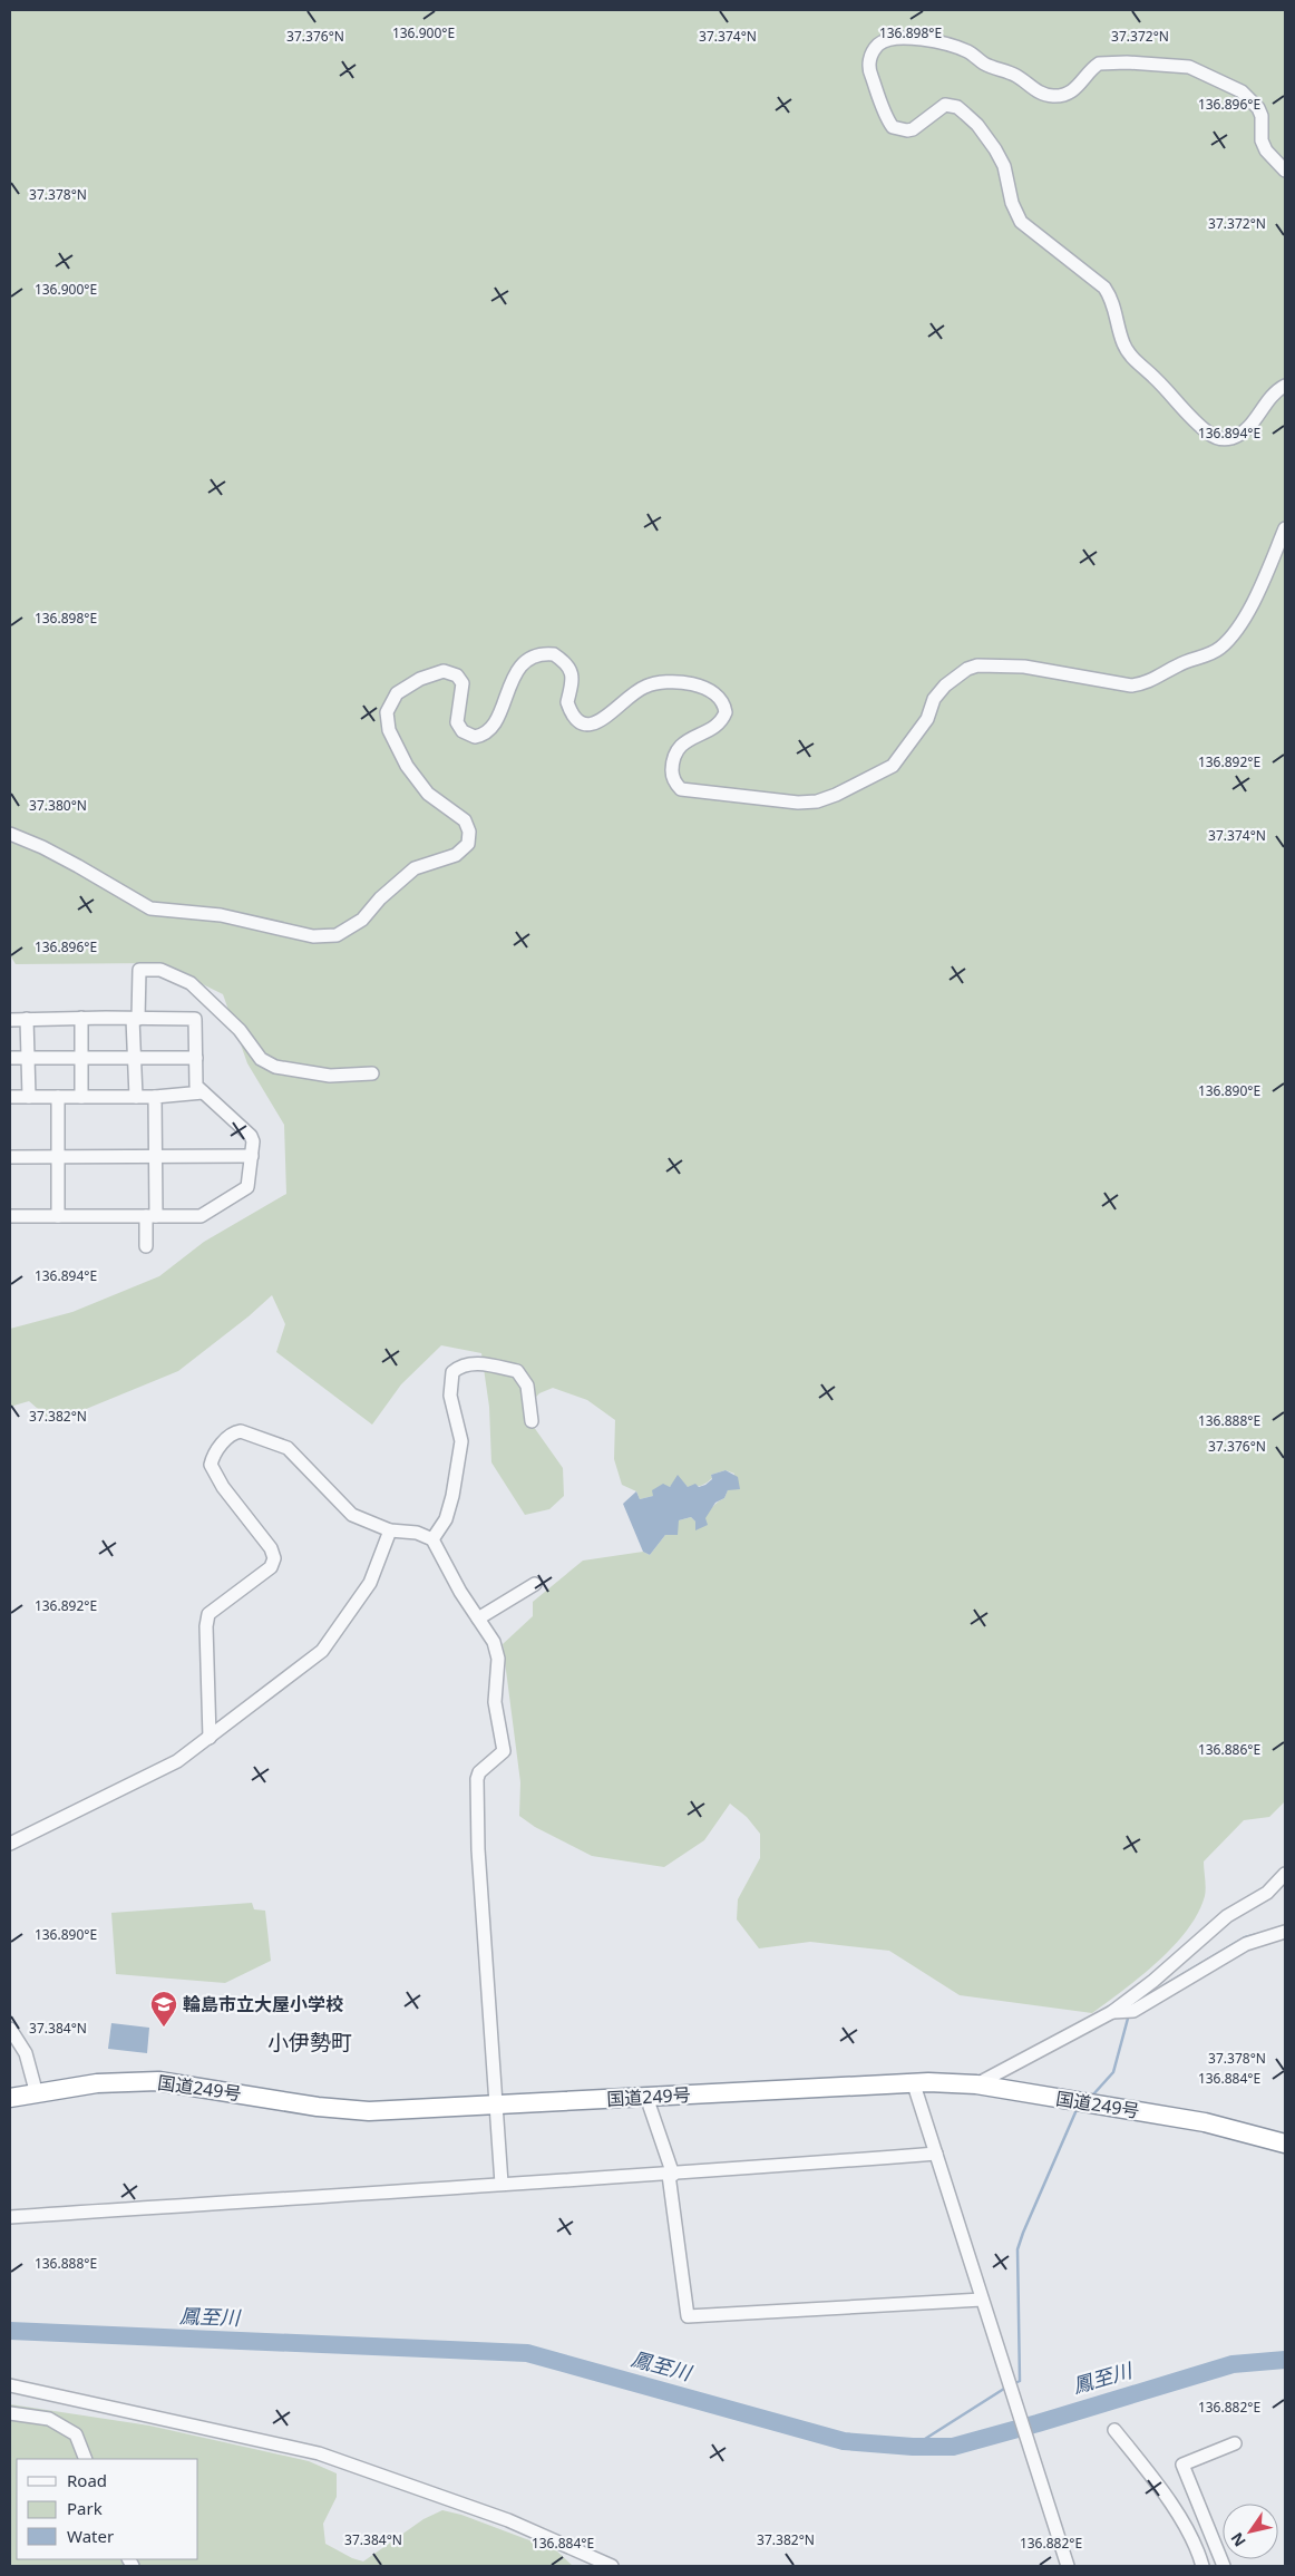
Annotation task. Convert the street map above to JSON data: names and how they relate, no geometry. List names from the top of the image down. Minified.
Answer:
{"streets":{"highway":["国道249号"]},"districts":["小伊勢町"],"water":["鳳至川"],"places":{"school or university":["輪島市立大屋小学校"]},"legend":["Road","Park","Water"],"north":"bottom left","coordinates":["136.900°E","136.898°E","37.376°N","37.374°N","37.372°N","136.896°E","37.378°N","136.894°E","136.892°E","37.380°N","136.890°E","37.382°N","136.888°E","136.886°E","37.384°N","136.884°E","136.882°E"]}
